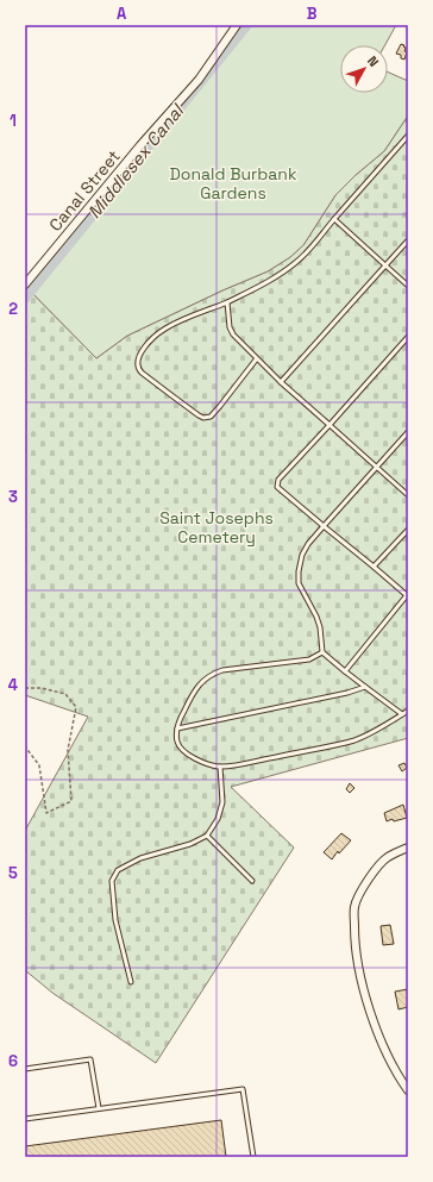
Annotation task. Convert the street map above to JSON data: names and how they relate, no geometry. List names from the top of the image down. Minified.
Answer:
{"streets":{"street":["Canal Street"]},"water":["Middlesex Canal"],"parks":["Donald Burbank Gardens","Saint Josephs Cemetery"],"north":"top right","grid":{"columns":["A","B"],"rows":["1","2","3","4","5","6"]}}
